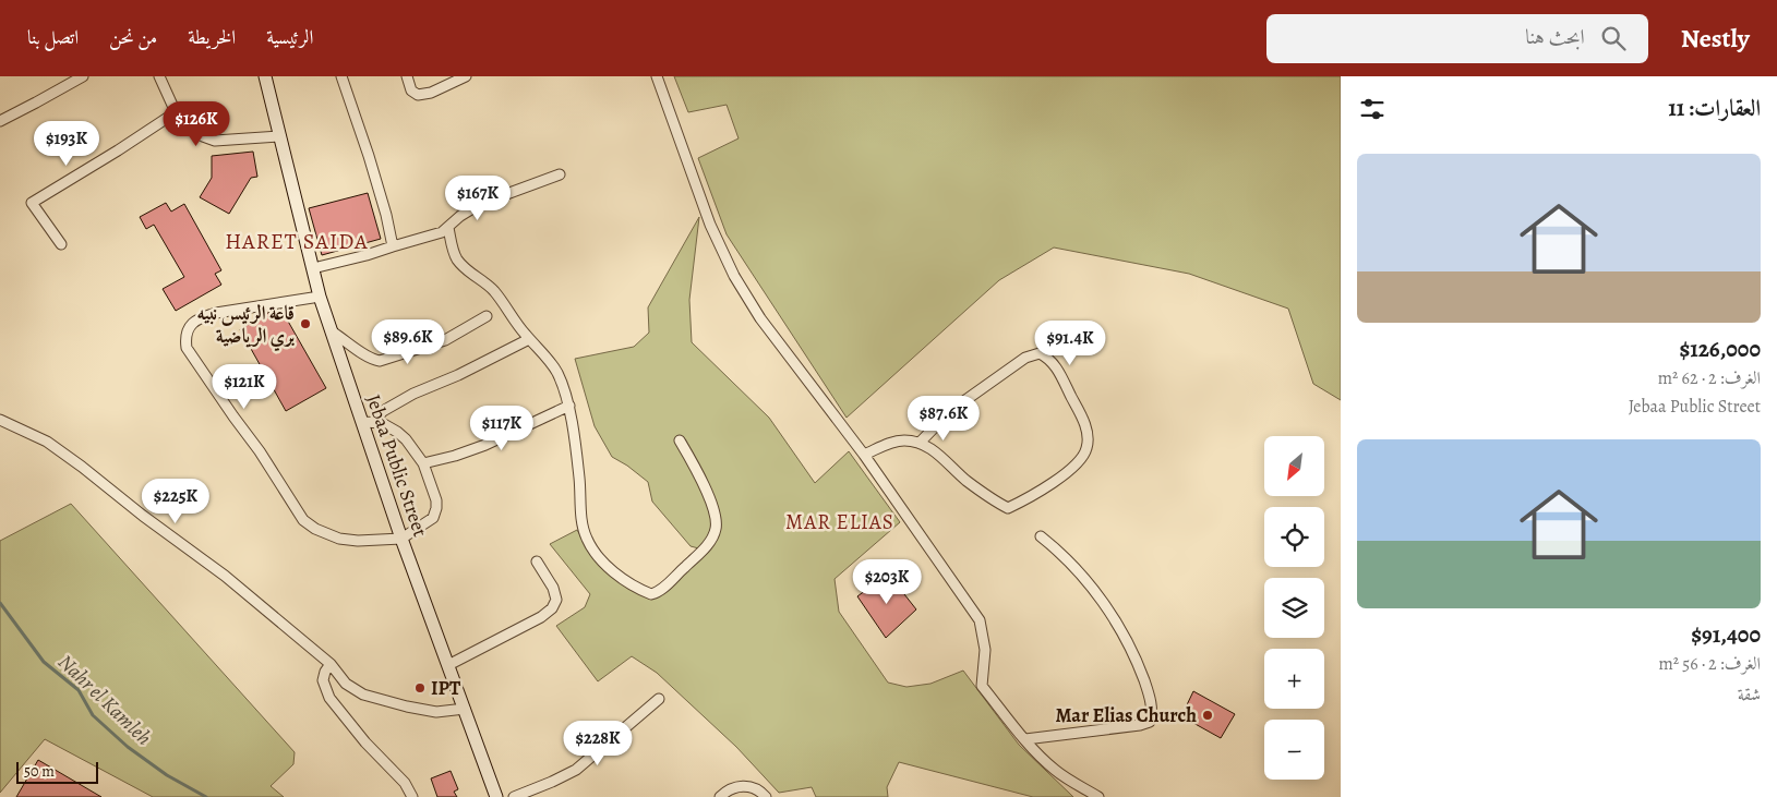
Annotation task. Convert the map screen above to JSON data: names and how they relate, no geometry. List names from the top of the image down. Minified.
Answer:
{"streets":{"main road":["Jebaa Public Street"]},"districts":["HARET SAIDA","MAR ELIAS"],"water":["Nahr el Kamleh"],"places":["قاعة الرئيس نبيه بري الرياضية","IPT","Mar Elias Church"],"scale_bar":"50 m","north":"bottom left","page":{"header":"Nestly","search":"ابحث هنا","nav":["الرئيسية","الخريطة","من نحن","اتصل بنا"],"heading":"العقارات: 11","price":["$126K","$193K","$167K","$89.6K","$91.4K","$121K","$87.6K","$117K","$225K","$203K","$228K"],"list":[{"name":"$126,000","note":"الغرف: 2 · 62 m² · Jebaa Public Street"},{"name":"$91,400","note":"الغرف: 2 · 56 m² · شقة"}],"map_buttons":["+","−"],"scale":"50 m"}}
